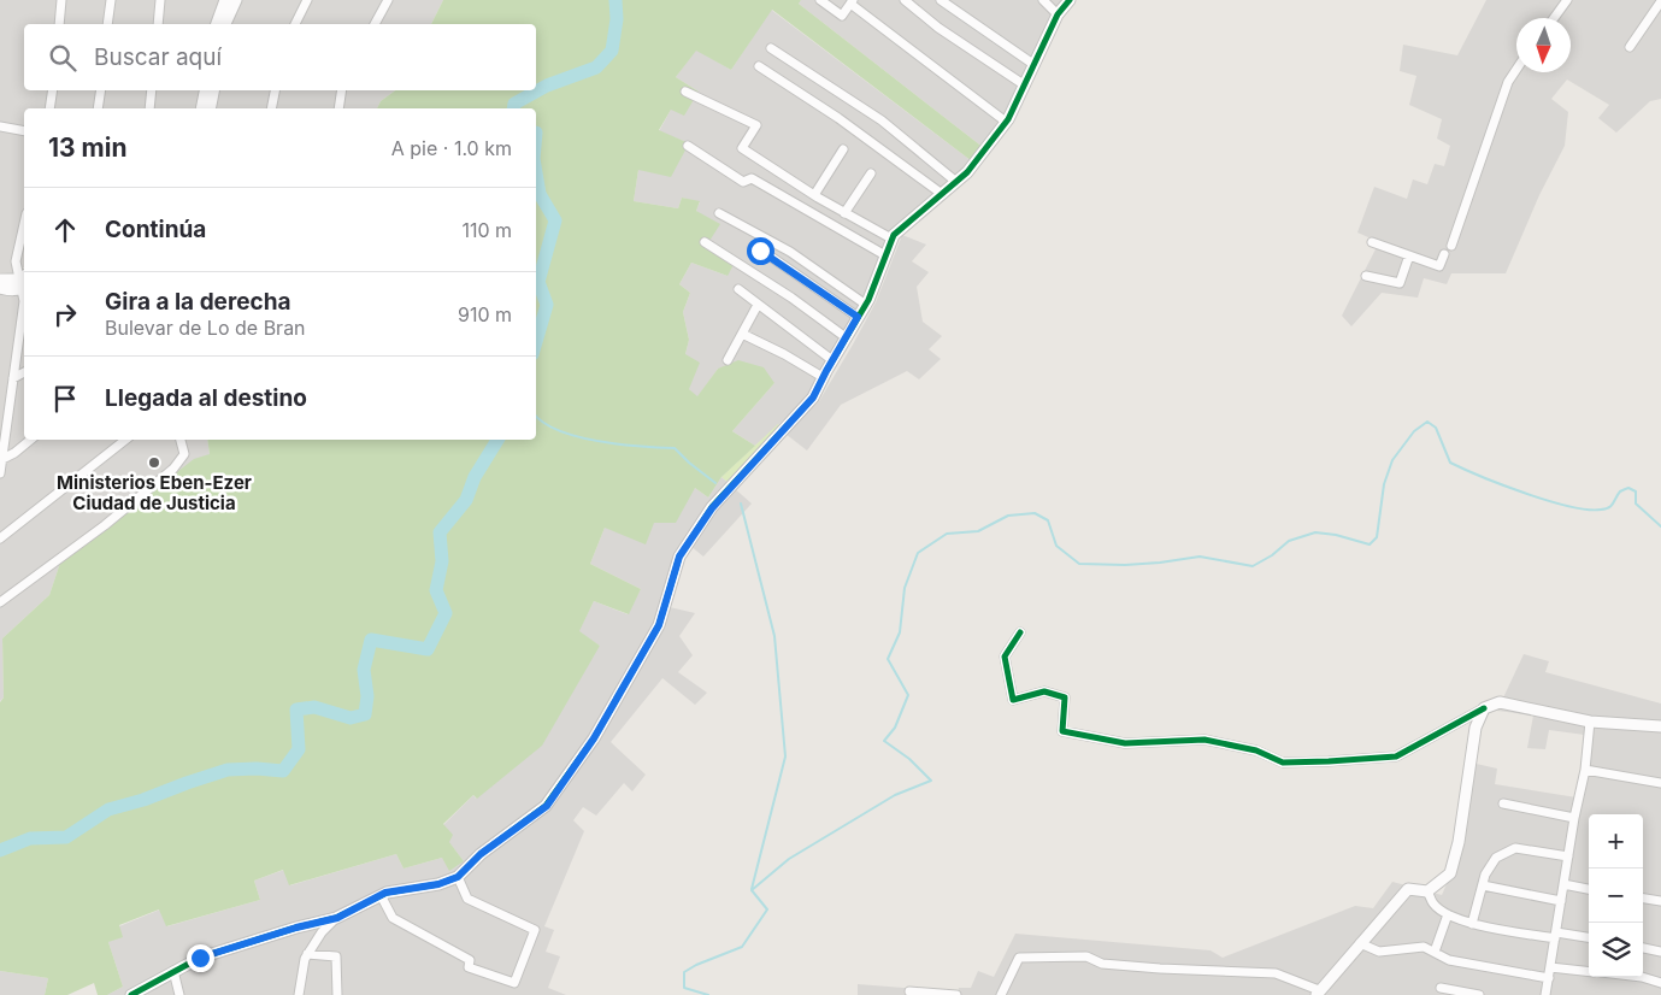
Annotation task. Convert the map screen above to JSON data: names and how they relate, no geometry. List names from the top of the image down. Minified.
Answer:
{"places":["Ministerios Eben-Ezer Ciudad de Justicia"],"north":"bottom","page":{"search":"Buscar aquí","heading":["13 min","A pie · 1.0 km"],"list":[["Continúa","110 m"],["Gira a la derecha","Bulevar de Lo de Bran","910 m"],"Llegada al destino"],"map_buttons":["+","−"]}}
